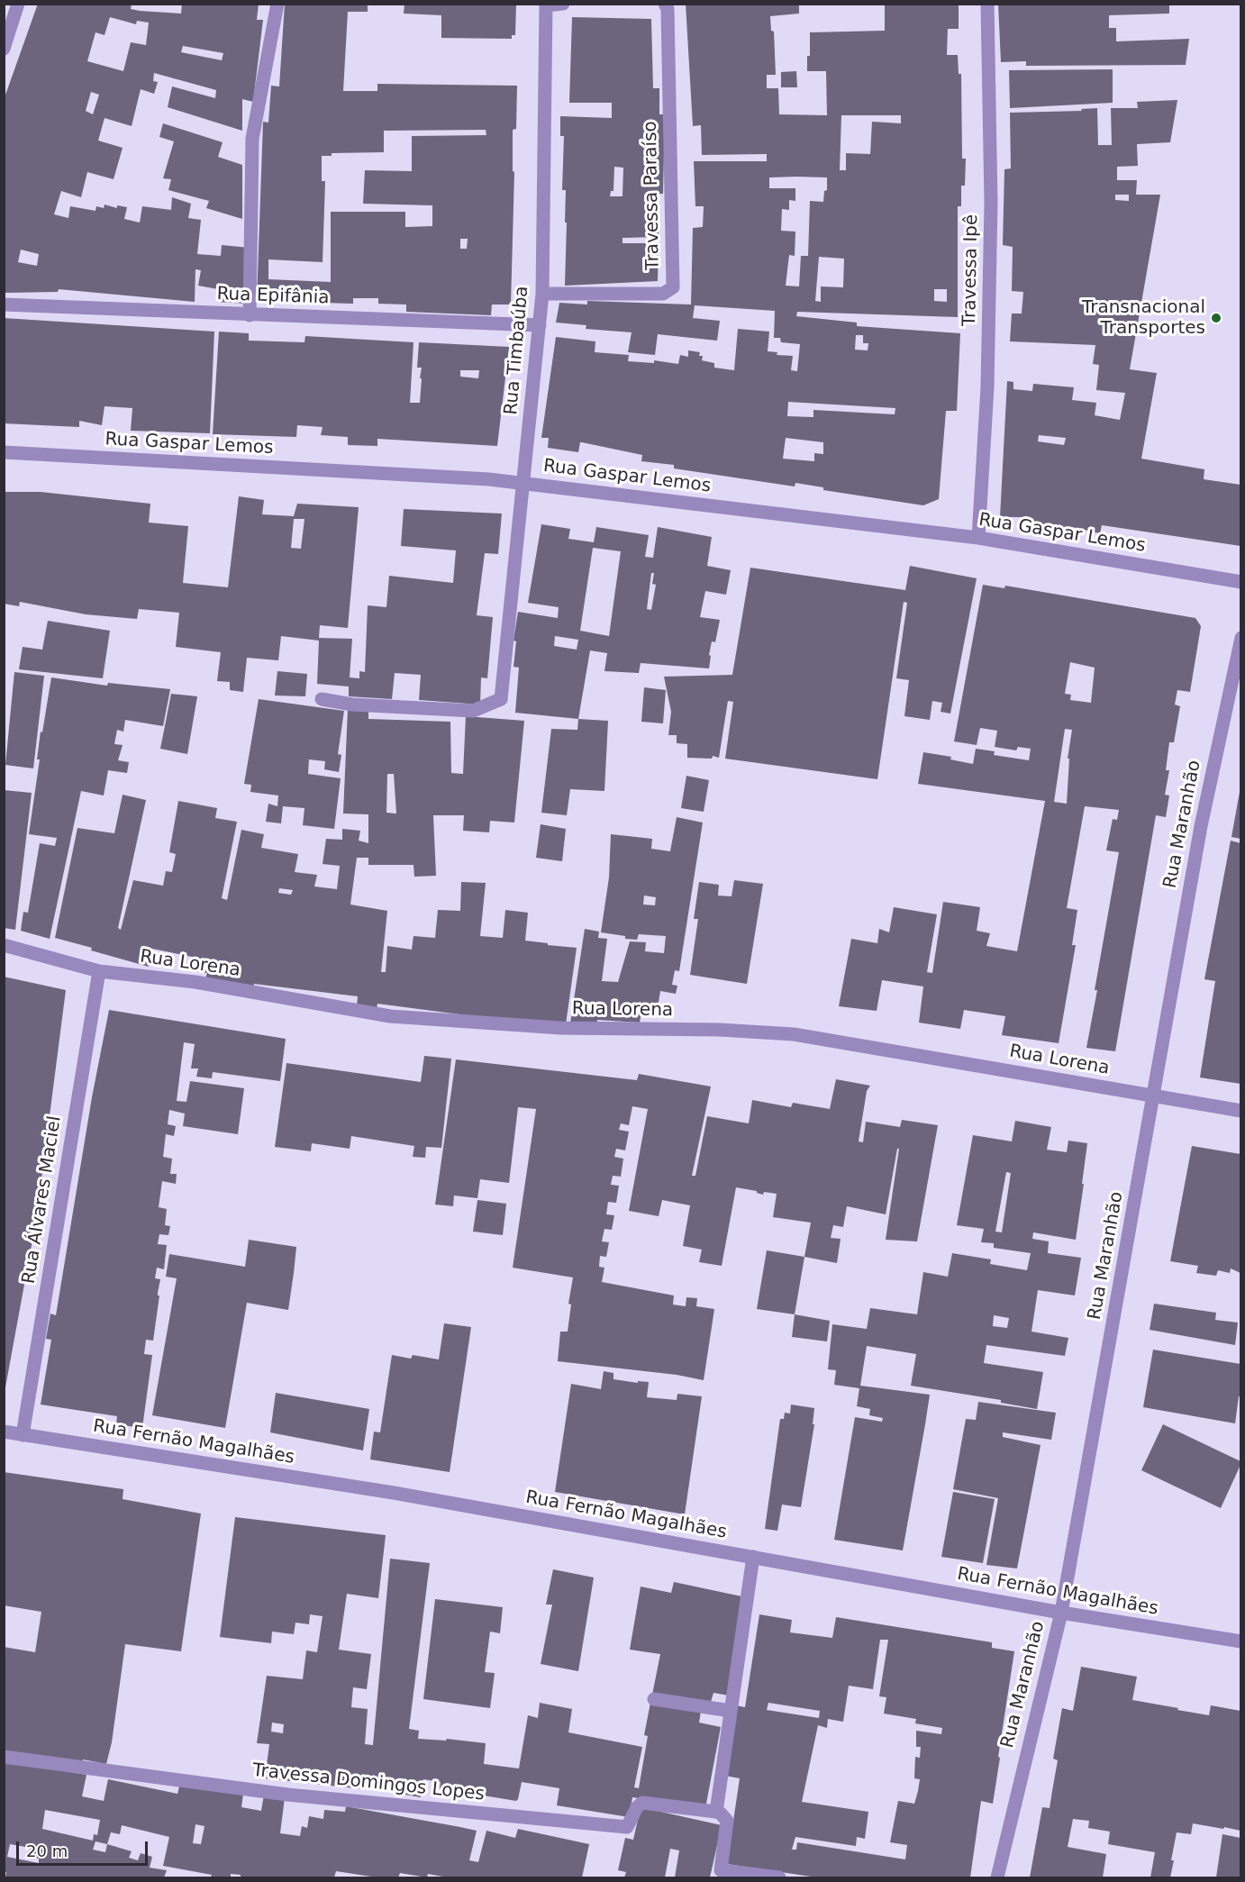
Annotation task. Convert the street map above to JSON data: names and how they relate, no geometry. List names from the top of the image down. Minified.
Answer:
{"streets":{"street":["Travessa Paraíso","Travessa Ipê","Rua Epifânia","Rua Timbaúba","Rua Gaspar Lemos","Rua Maranhão","Rua Lorena","Rua Álvares Maciel","Rua Fernão Magalhães","Travessa Domingos Lopes"]},"crossings":[["Travessa Paraíso","Rua Timbaúba"],["Travessa Ipê","Rua Gaspar Lemos"],["Rua Epifânia","Rua Timbaúba"],["Rua Timbaúba","Rua Gaspar Lemos"],["Rua Maranhão","Rua Lorena"],["Rua Maranhão","Rua Fernão Magalhães"],["Rua Lorena","Rua Álvares Maciel"],["Rua Álvares Maciel","Rua Fernão Magalhães"]],"places":["Transnacional Transportes"],"scale_bar":"20 m"}
